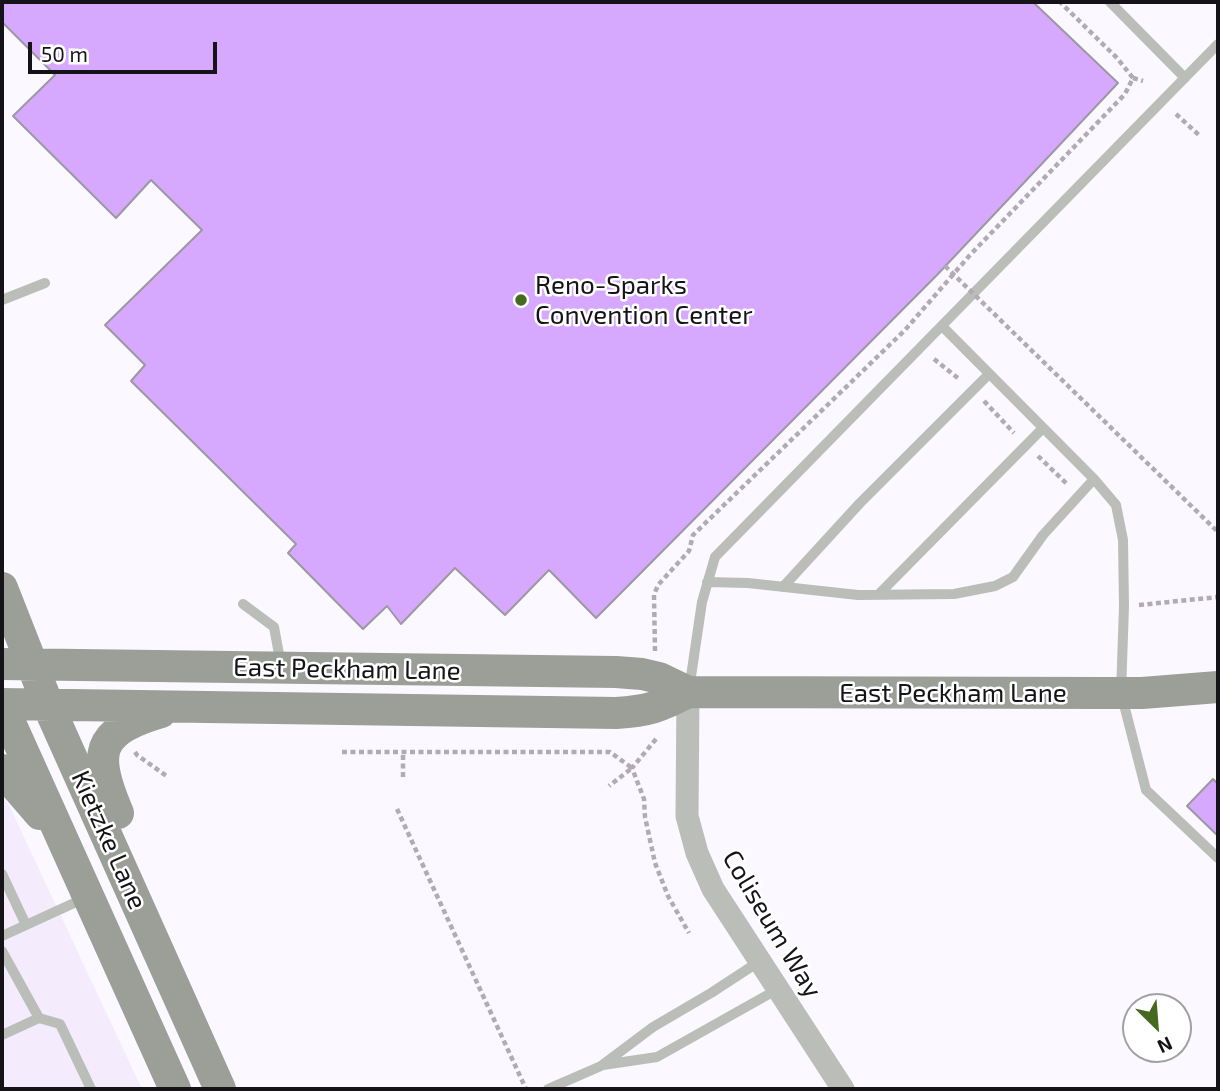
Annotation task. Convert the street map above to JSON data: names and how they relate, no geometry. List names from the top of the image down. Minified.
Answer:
{"streets":{"street":["East Peckham Lane","Kietzke Lane","Coliseum Way"]},"crossings":[["East Peckham Lane","Kietzke Lane"],["East Peckham Lane","Coliseum Way"]],"places":["Reno-Sparks Convention Center"],"scale_bar":"50 m","north":"bottom right"}
